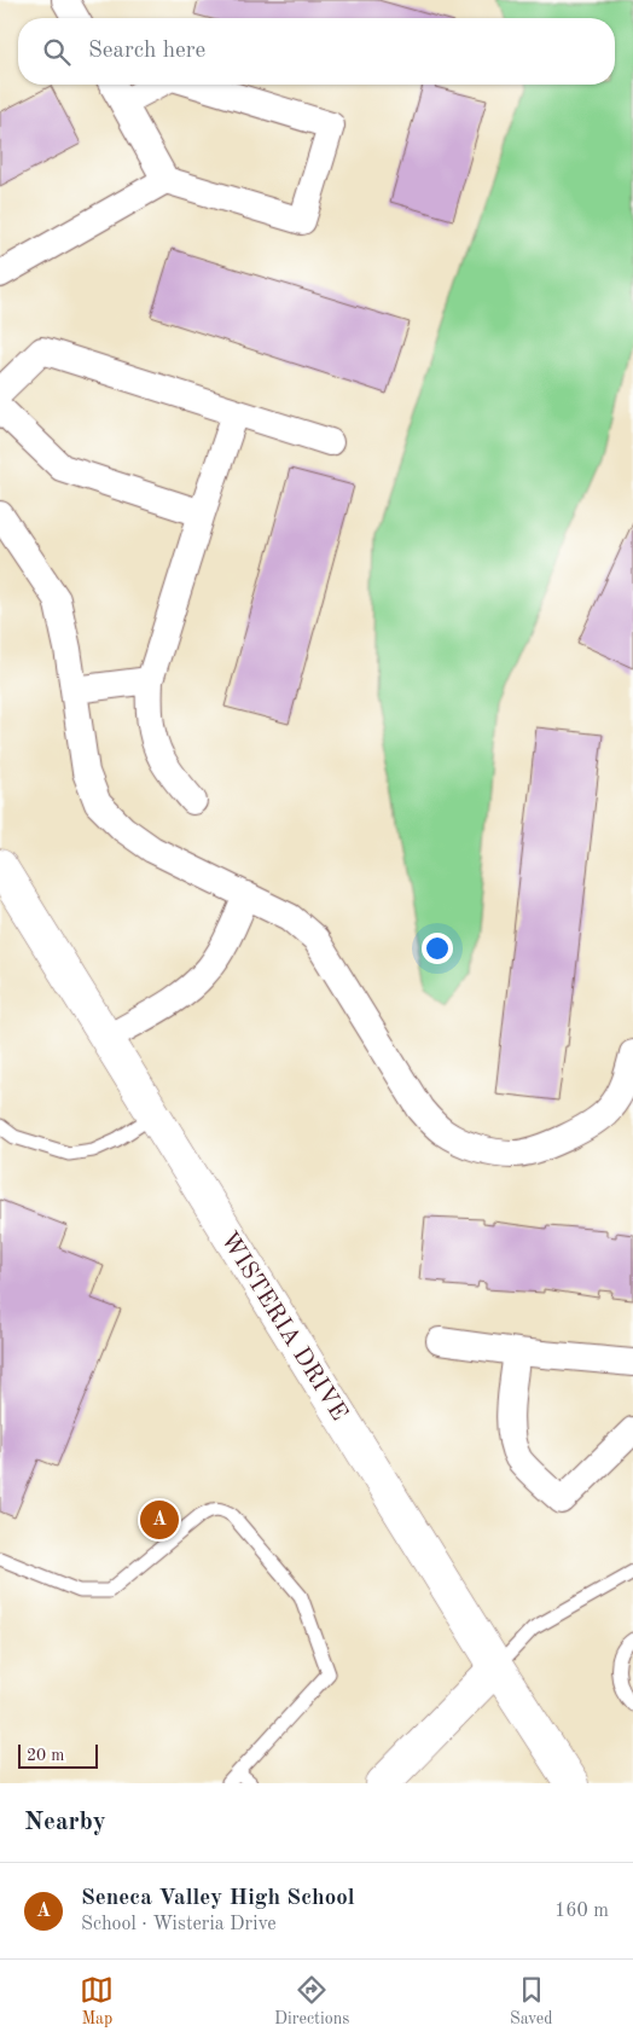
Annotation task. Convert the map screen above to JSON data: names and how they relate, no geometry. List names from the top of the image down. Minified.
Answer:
{"streets":{"street":["WISTERIA DRIVE"]},"scale_bar":"20 m","page":{"search":"Search here","pins":"A","scale":"20 m","heading":"Nearby","list":[{"mark":"A","name":"Seneca Valley High School","note":"School · Wisteria Drive","value":"160 m"}],"nav":["Map","Directions","Saved"]}}
